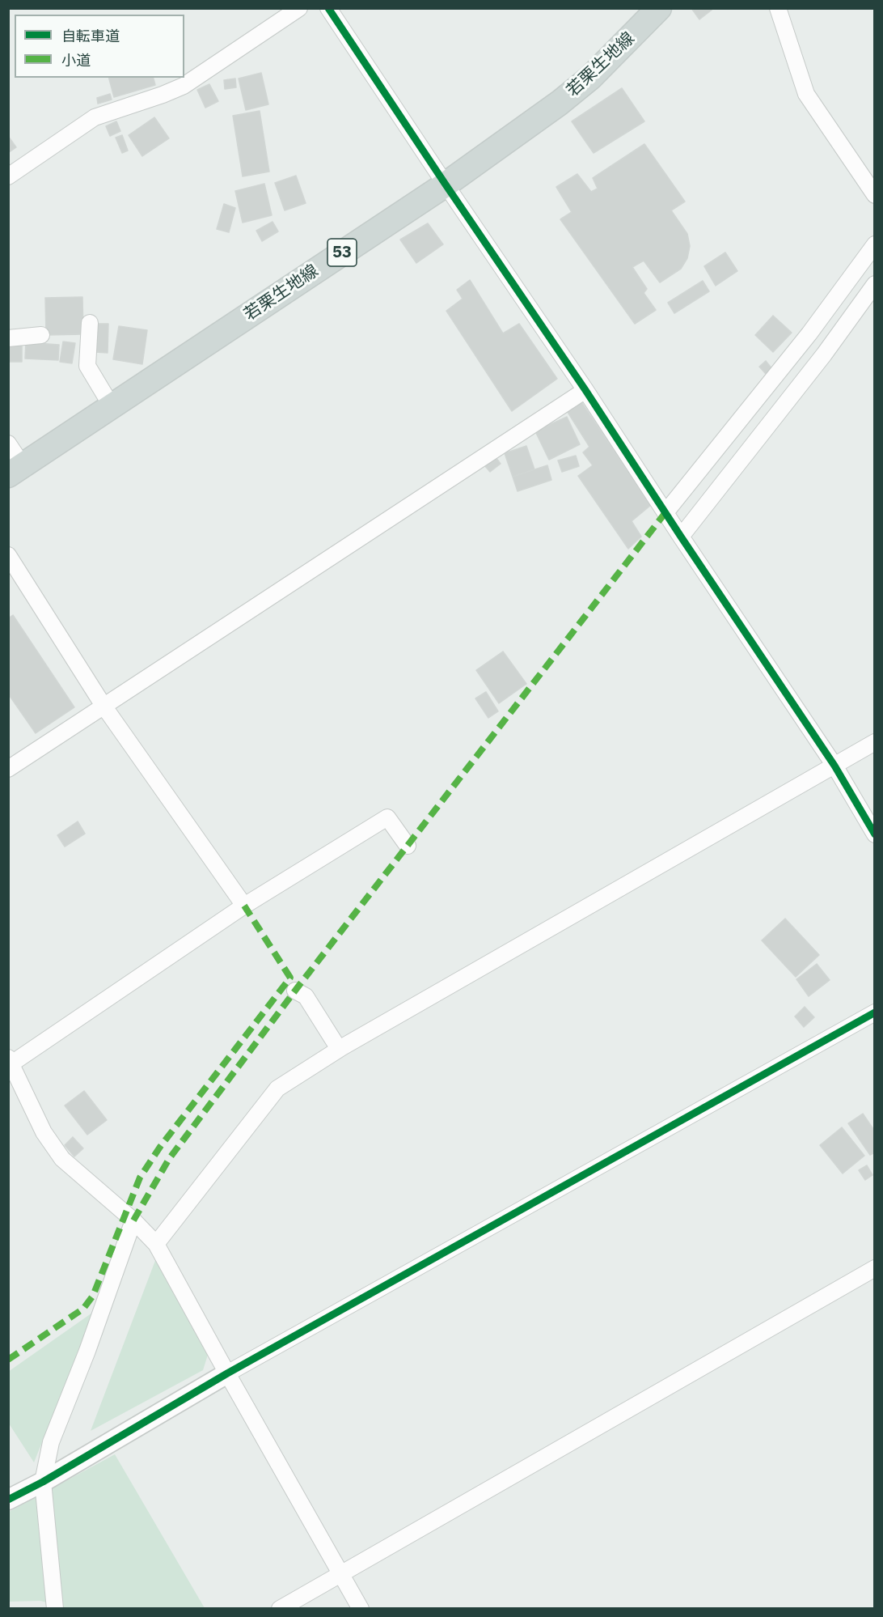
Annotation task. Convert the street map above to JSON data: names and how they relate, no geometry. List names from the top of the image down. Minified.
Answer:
{"streets":{"main road":["若栗生地線","53"]},"legend":["自転車道","小道"]}
